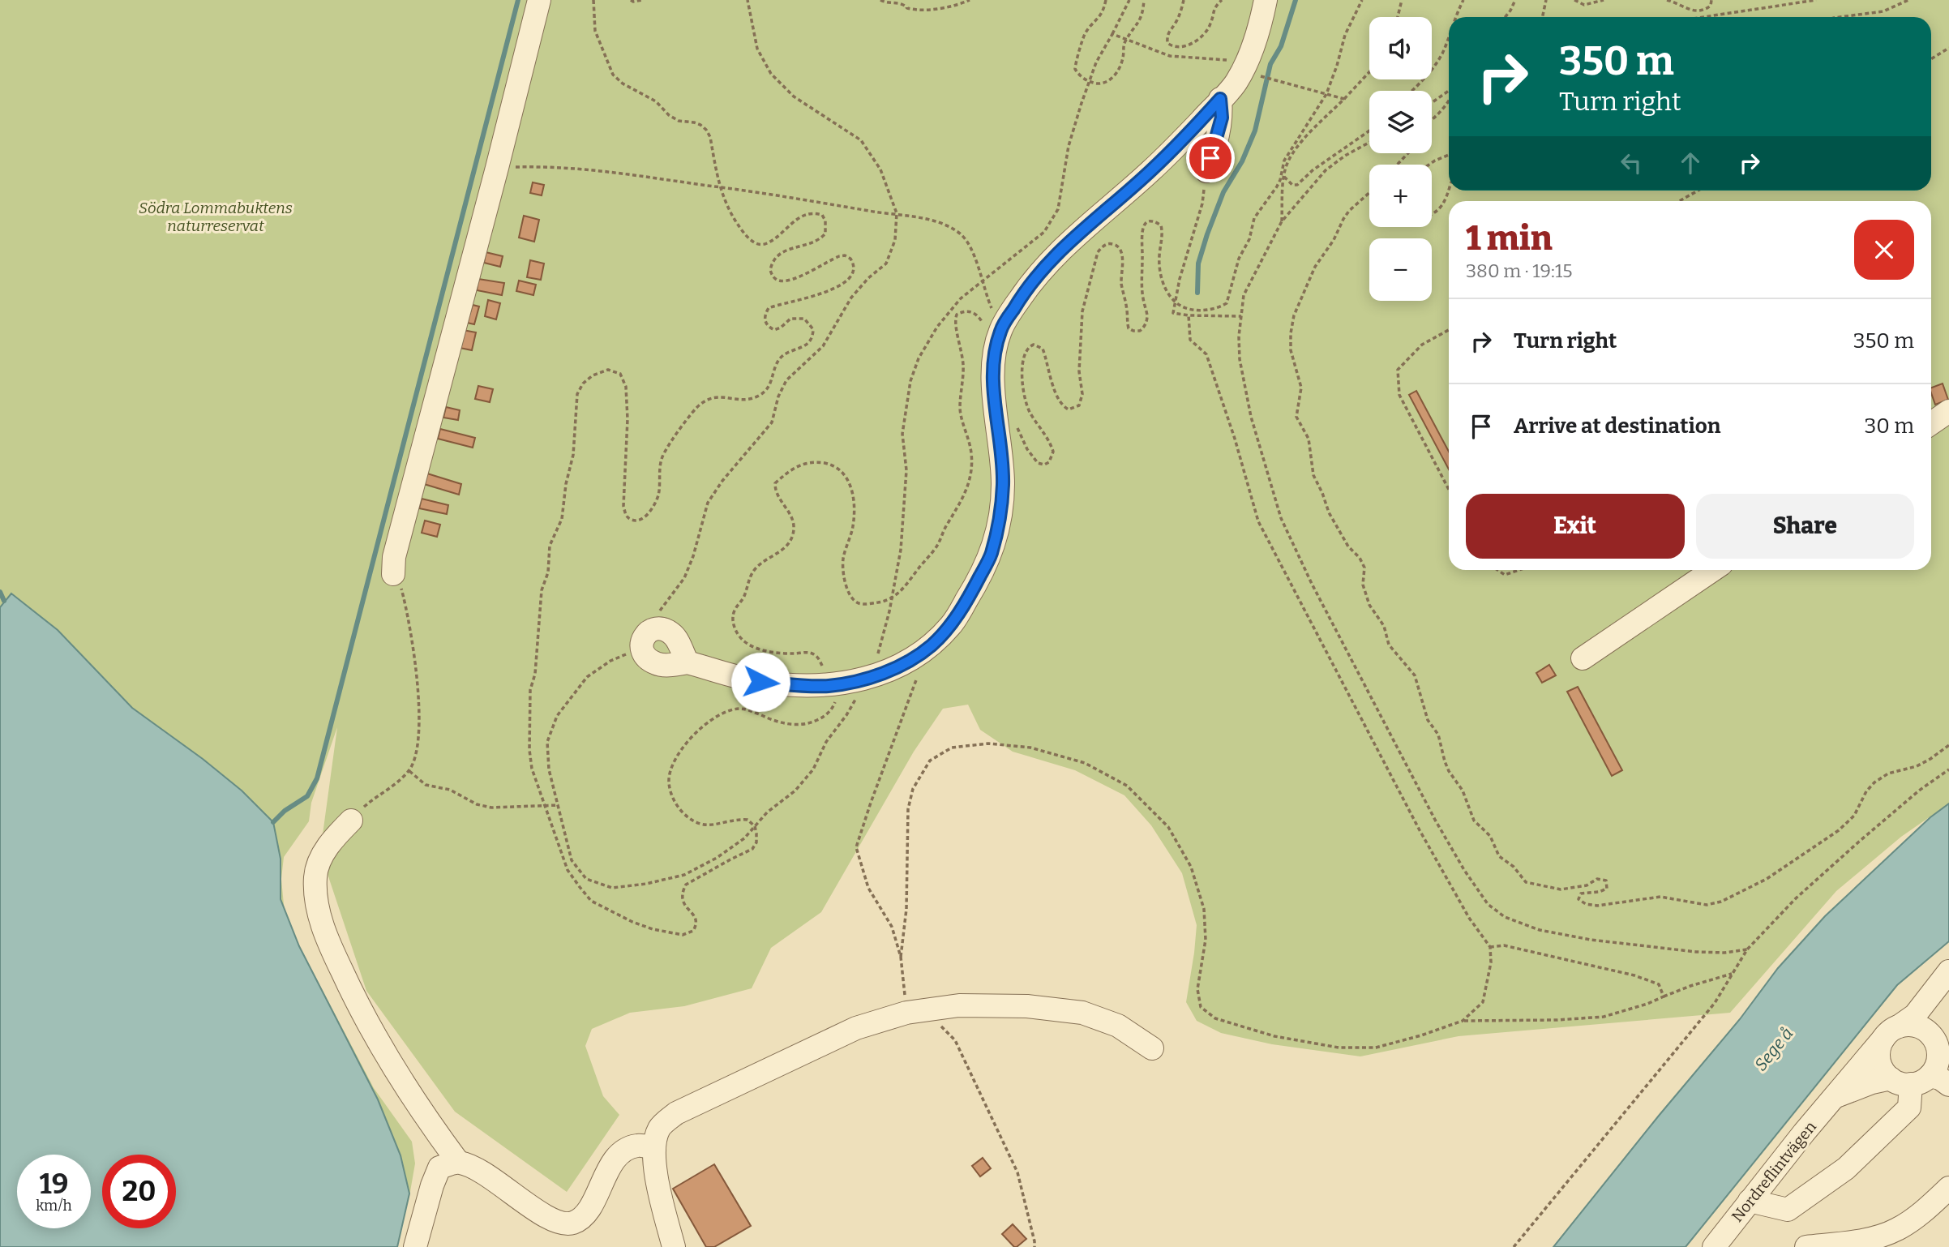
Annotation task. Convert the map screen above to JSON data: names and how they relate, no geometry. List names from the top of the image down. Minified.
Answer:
{"streets":{"street":["Nordreflintvägen"]},"water":["Sege å"],"parks":["Södra Lommabuktens naturreservat"],"page":{"map_buttons":["+","−"],"turn":["350 m","Turn right"],"heading":["1 min","380 m · 19:15"],"list":[{"name":"Turn right","value":"350 m"},{"name":"Arrive at destination","value":"30 m"}],"buttons":["Exit","Share"],"speed":"19 km/h","limit":"20"}}
